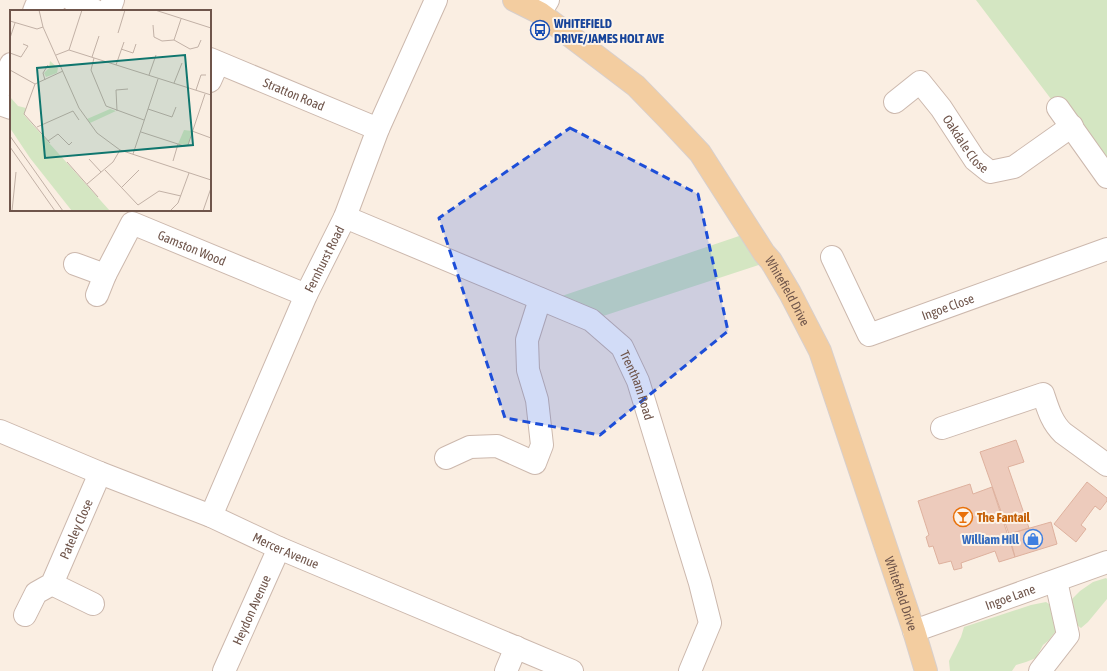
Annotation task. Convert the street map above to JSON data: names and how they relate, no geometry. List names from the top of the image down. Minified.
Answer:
{"streets":{"main road":["Whitefield Drive"],"street":["Stratton Road","Oakdale Close","Gamston Wood","Fernhurst Road","Ingoe Close","Trentham Road","Pateley Close","Mercer Avenue","Ingoe Lane","Heydon Avenue"]},"crossings":[["Stratton Road","Fernhurst Road"],["Gamston Wood","Fernhurst Road"],["Fernhurst Road","Trentham Road"],["Fernhurst Road","Mercer Avenue"],["Whitefield Drive","Ingoe Lane"],["Pateley Close","Mercer Avenue"],["Mercer Avenue","Heydon Avenue"]],"places":{"bus stop":["WHITEFIELD DRIVE/JAMES HOLT AVE"],"bar":["The Fantail"],"shop":["William Hill"]}}
